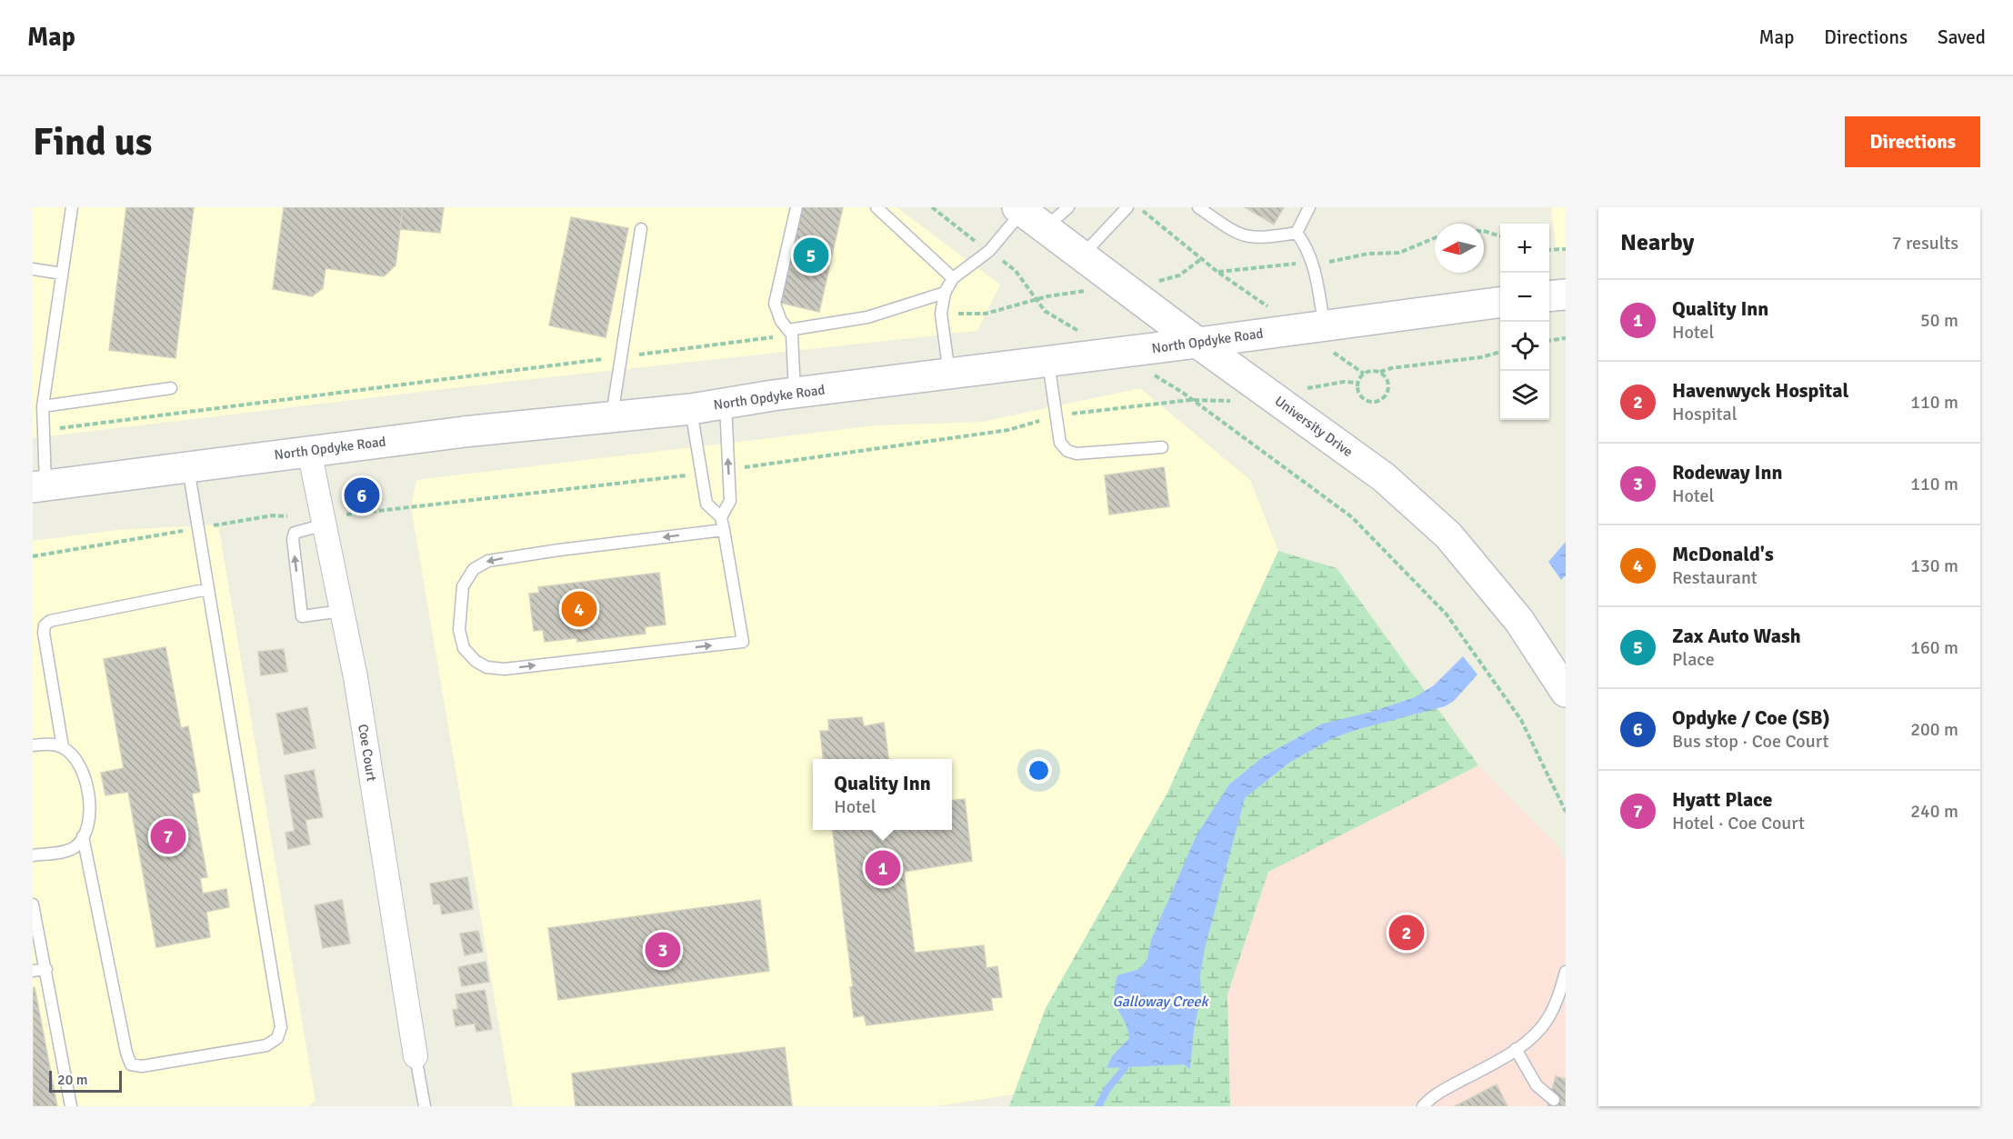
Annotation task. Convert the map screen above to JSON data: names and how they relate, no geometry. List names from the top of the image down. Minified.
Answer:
{"streets":{"main road":["North Opdyke Road","University Drive"],"street":["Coe Court"]},"crossings":[["North Opdyke Road","University Drive"],["North Opdyke Road","Coe Court"]],"water":["Galloway Creek"],"scale_bar":"20 m","north":"left","page":{"header":"Map","nav":["Map","Directions","Saved"],"buttons":"Directions","title":"Find us","heading":["Nearby","7 results"],"map_buttons":["+","−"],"pins":["5","6","4","7","1","2","3"],"list":[{"mark":"1","name":"Quality Inn","note":"Hotel","value":"50 m"},{"mark":"2","name":"Havenwyck Hospital","note":"Hospital","value":"110 m"},{"mark":"3","name":"Rodeway Inn","note":"Hotel","value":"110 m"},{"mark":"4","name":"McDonald's","note":"Restaurant","value":"130 m"},{"mark":"5","name":"Zax Auto Wash","note":"Place","value":"160 m"},{"mark":"6","name":"Opdyke / Coe (SB)","note":"Bus stop · Coe Court","value":"200 m"},{"mark":"7","name":"Hyatt Place","note":"Hotel · Coe Court","value":"240 m"}],"popup":["Quality Inn","Hotel"],"scale":"20 m"}}
